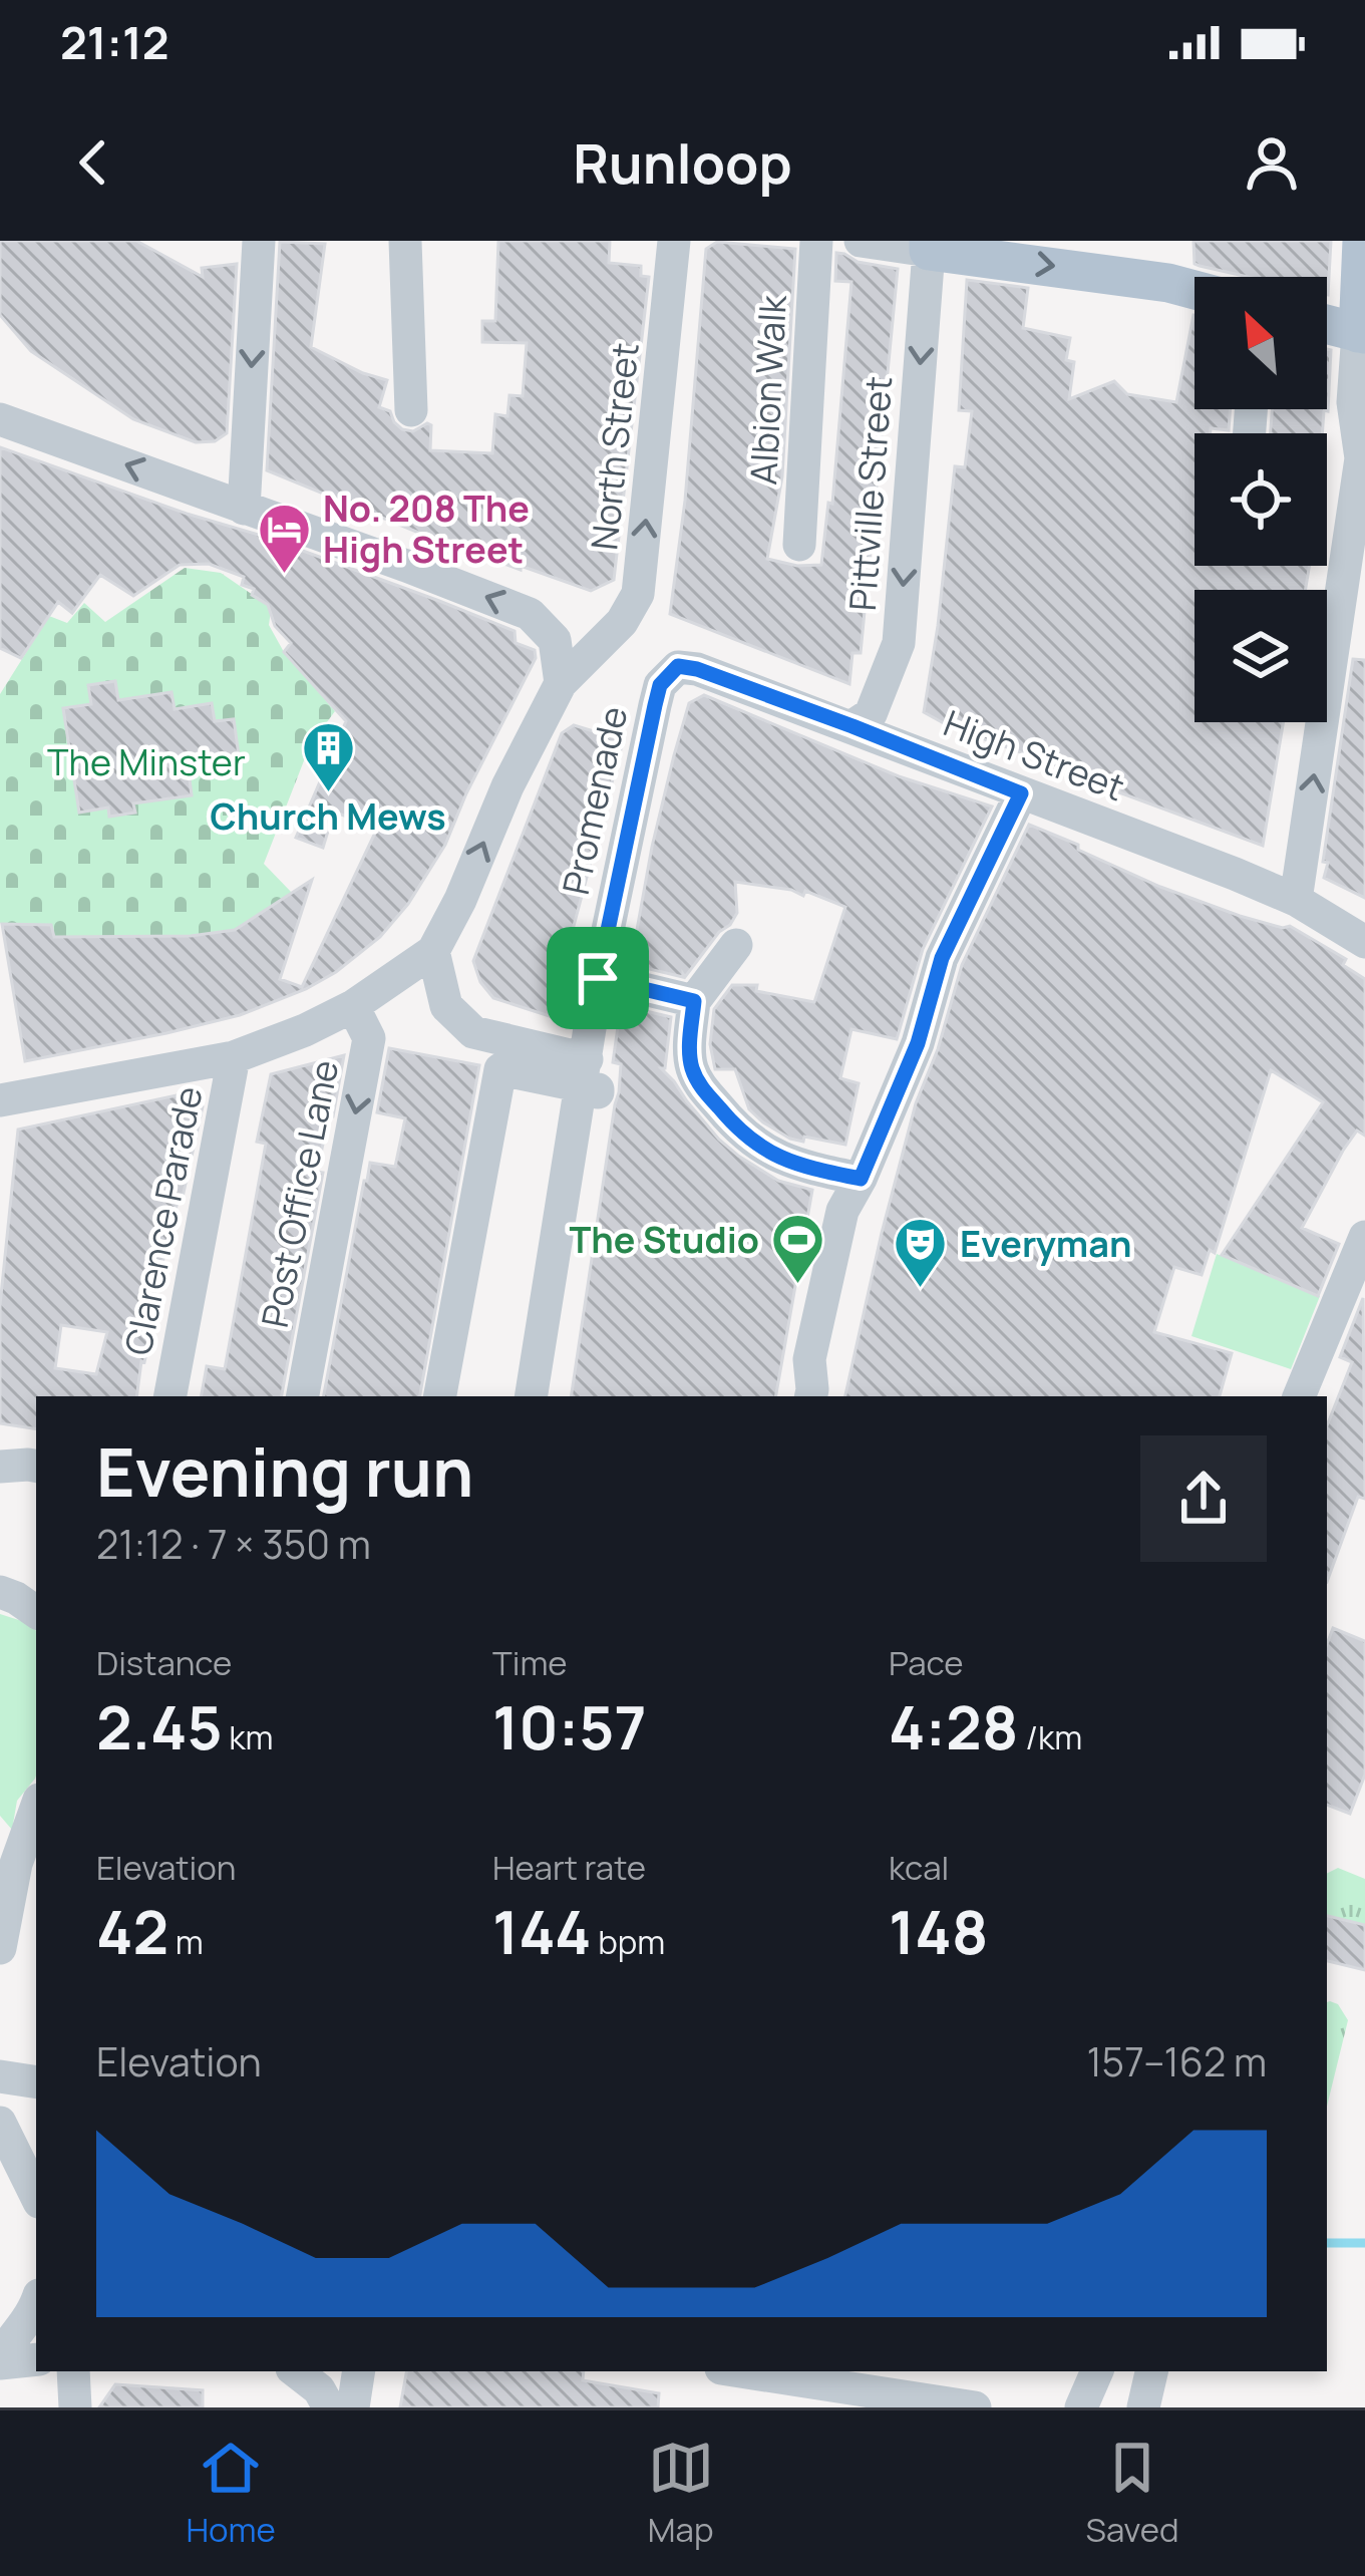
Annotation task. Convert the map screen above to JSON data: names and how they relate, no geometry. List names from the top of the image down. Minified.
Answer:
{"streets":{"street":["Albion Walk","North Street","Pittville Street","High Street","Promenade","Post Office Lane","Clarence Parade"]},"crossings":[["Pittville Street","High Street"],["High Street","Promenade"]],"one_way":["Pittville Street","Post Office Lane"],"parks":["The Minster"],"places":{"hotel":["No. 208 The High Street"],"building":["Church Mews"],"sports":["The Studio"],"theatre":["Everyman"]},"north":"top left","page":{"status":"21:12","header":"Runloop","heading":["Evening run","21:12 · 7 × 350 m"],"stats":[["Distance","2.45 km"],["Time","10:57"],["Pace","4:28 /km"],["Elevation","42 m"],["Heart rate","144 bpm"],["kcal","148"]],"chart":["Elevation","157–162 m"],"tabs":["Home","Map","Saved"]}}
